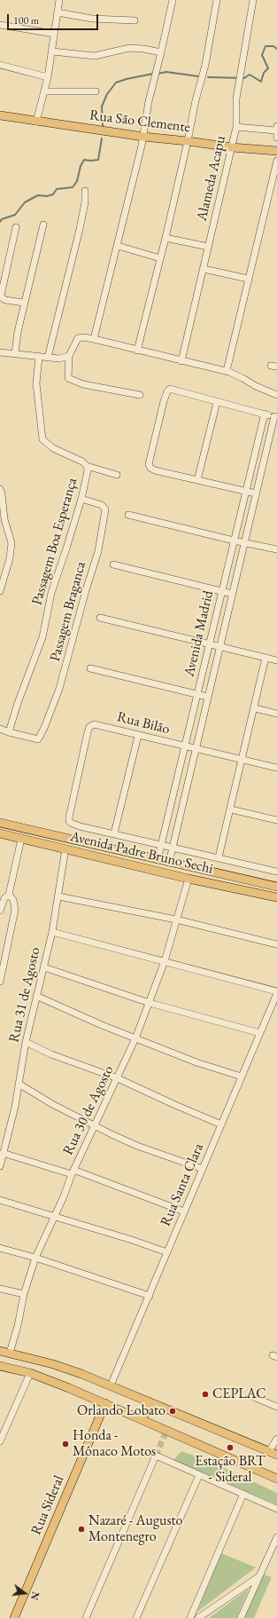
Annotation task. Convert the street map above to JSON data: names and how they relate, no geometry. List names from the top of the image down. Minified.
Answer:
{"streets":{"main road":["Rua São Clemente","Avenida Padre Bruno Sechi","Rua Sideral"],"street":["Alameda Acapu","Passagem Boa Esperança","Passagem Braganca","Avenida Madrid","Rua Bilão","Rua 31 de Agosto","Rua 30 de Agosto","Rua Santa Clara"]},"crossings":[["Rua São Clemente","Alameda Acapu"],["Passagem Boa Esperança","Passagem Braganca"],["Avenida Madrid","Rua Bilão"],["Avenida Madrid","Avenida Padre Bruno Sechi"],["Avenida Padre Bruno Sechi","Rua 31 de Agosto"],["Avenida Padre Bruno Sechi","Rua 30 de Agosto"]],"places":["CEPLAC","Orlando Lobato","Honda - Mônaco Motos","Estação BRT - Sideral","Nazaré - Augusto Montenegro"],"scale_bar":"100 m","north":"right"}
